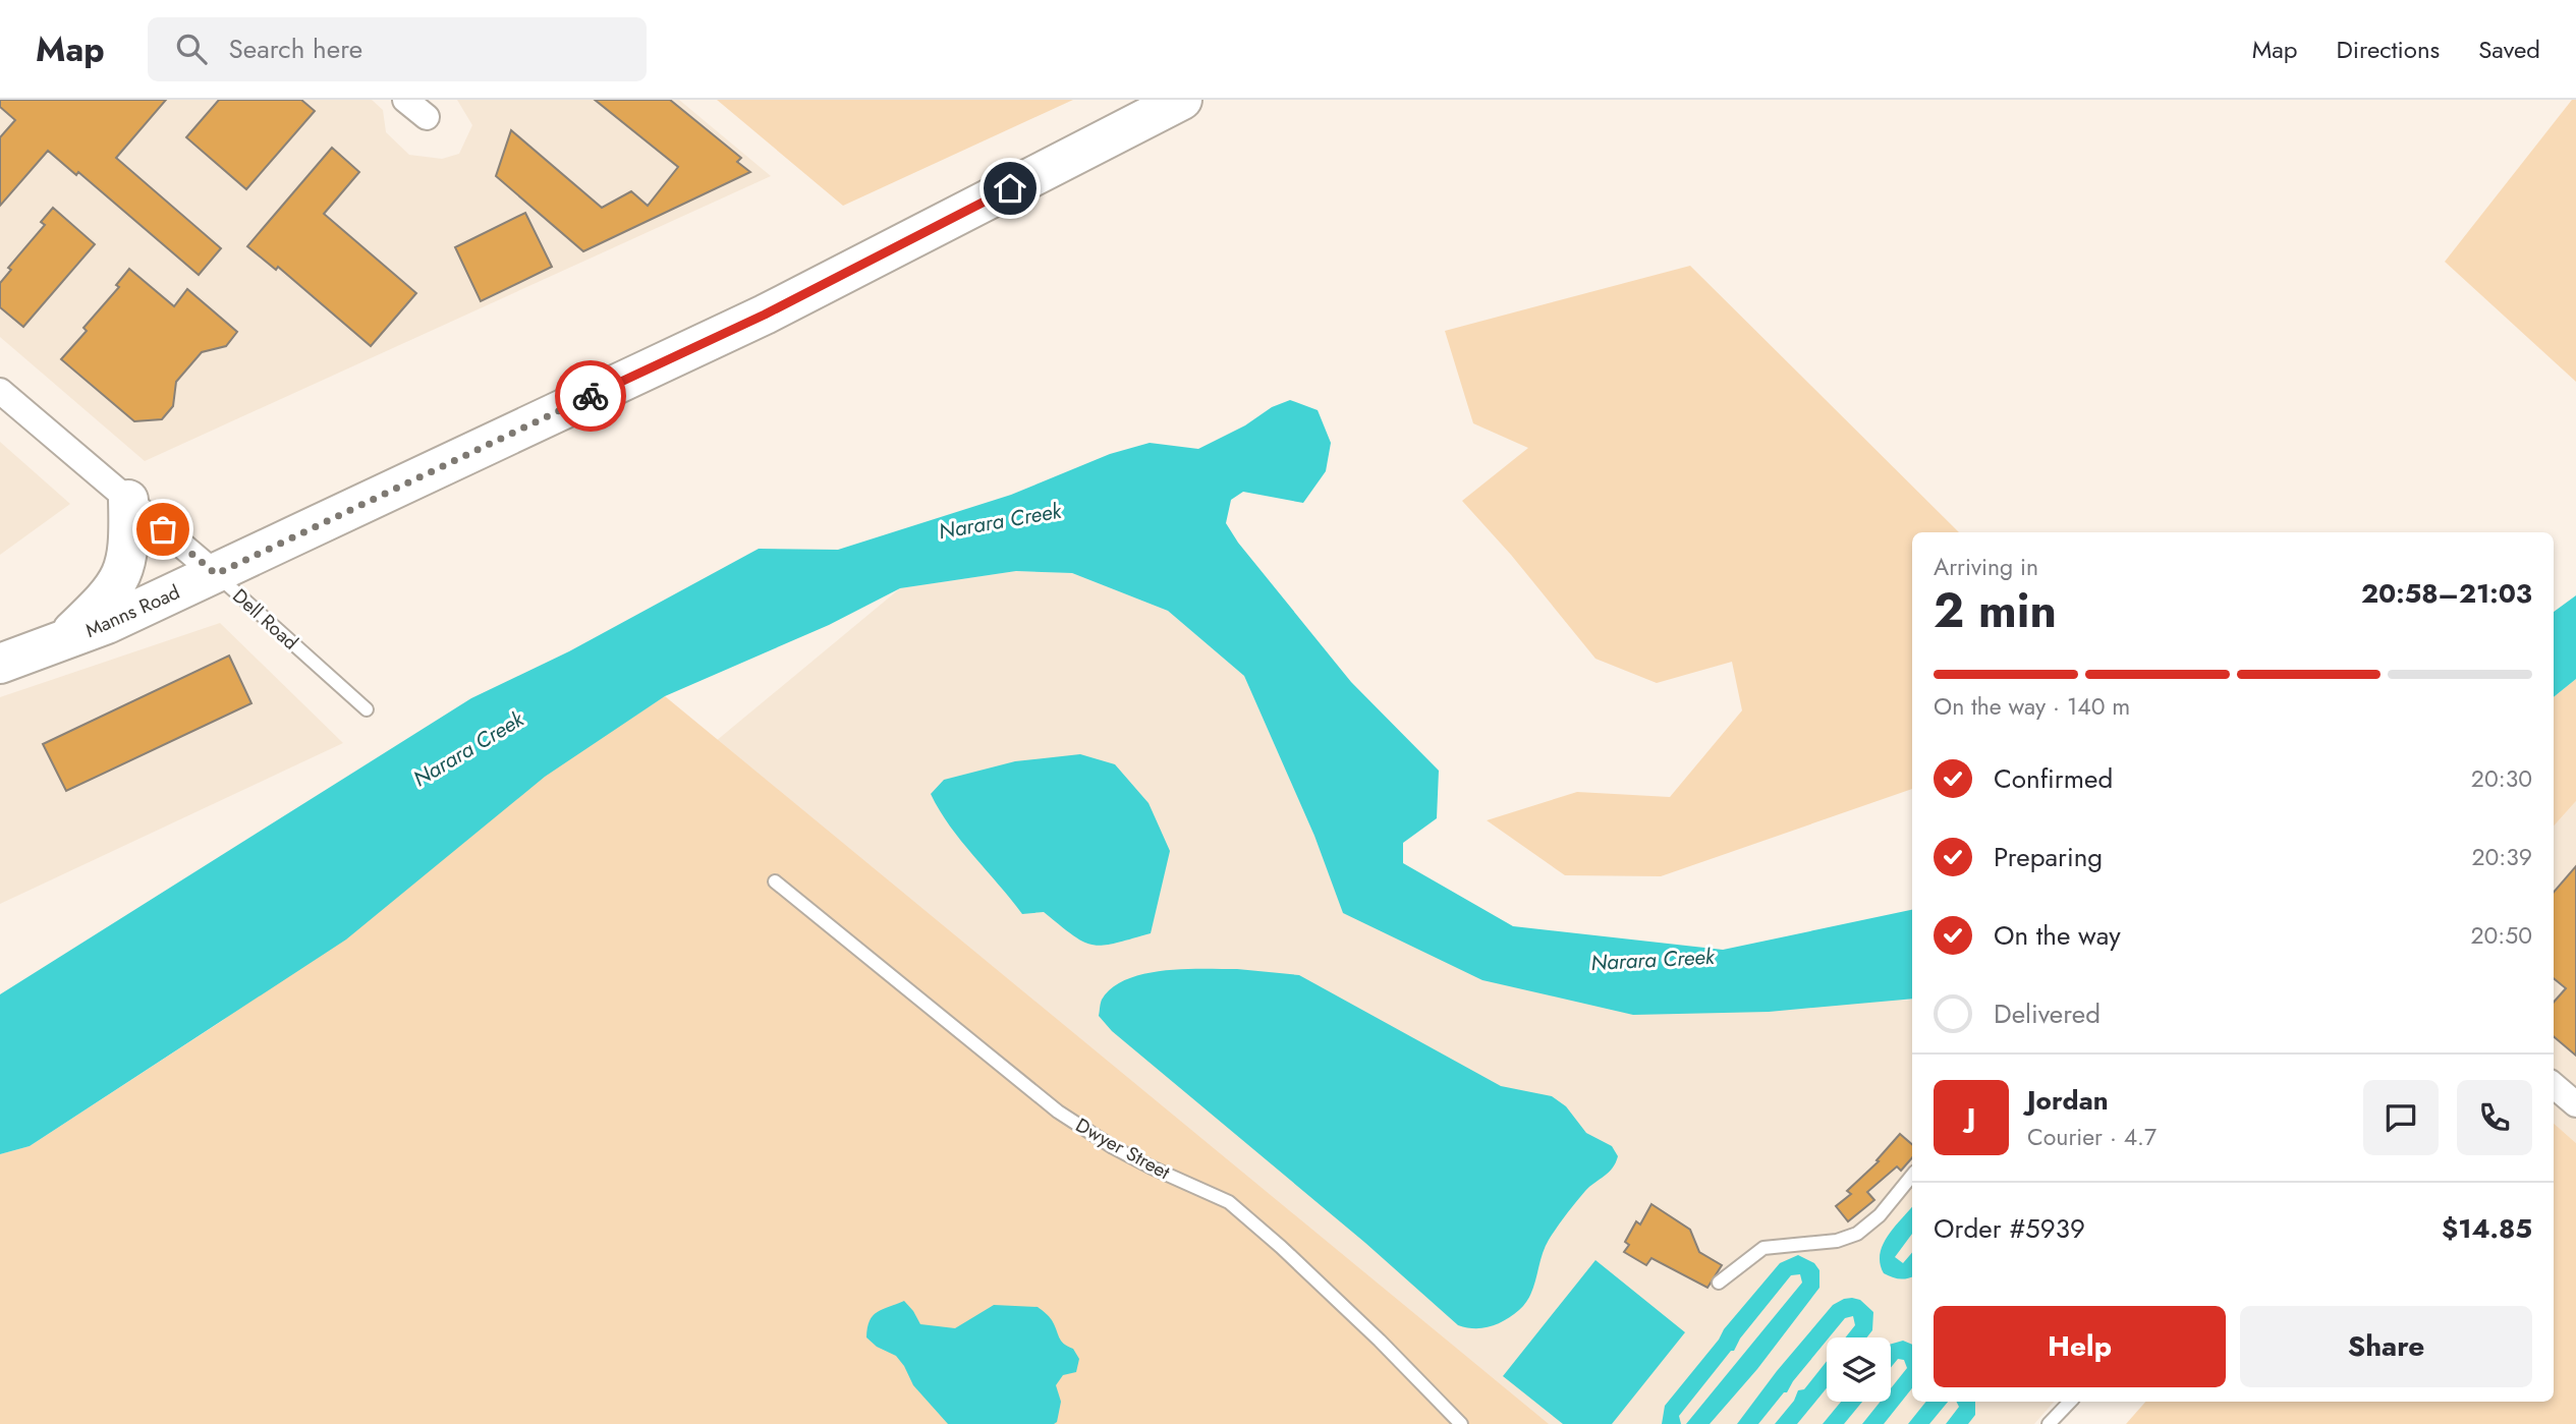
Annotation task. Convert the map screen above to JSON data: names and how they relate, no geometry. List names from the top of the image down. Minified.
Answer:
{"streets":{"main road":["Manns Road"],"street":["Dell Road"],"lane":["Dwyer Street"]},"crossings":[["Manns Road","Dell Road"]],"water":["Narara Creek"],"page":{"header":"Map","search":"Search here","nav":["Map","Directions","Saved"],"heading":["2 min","Arriving in","20:58–21:03"],"panel":["Jordan","Courier · 4.7","Order #5939","$14.85"],"bar":"On the way · 140 m","list":[["Confirmed","20:30"],["Preparing","20:39"],["On the way","20:50"],"Delivered"],"round":"J","buttons":["Help","Share"]}}
